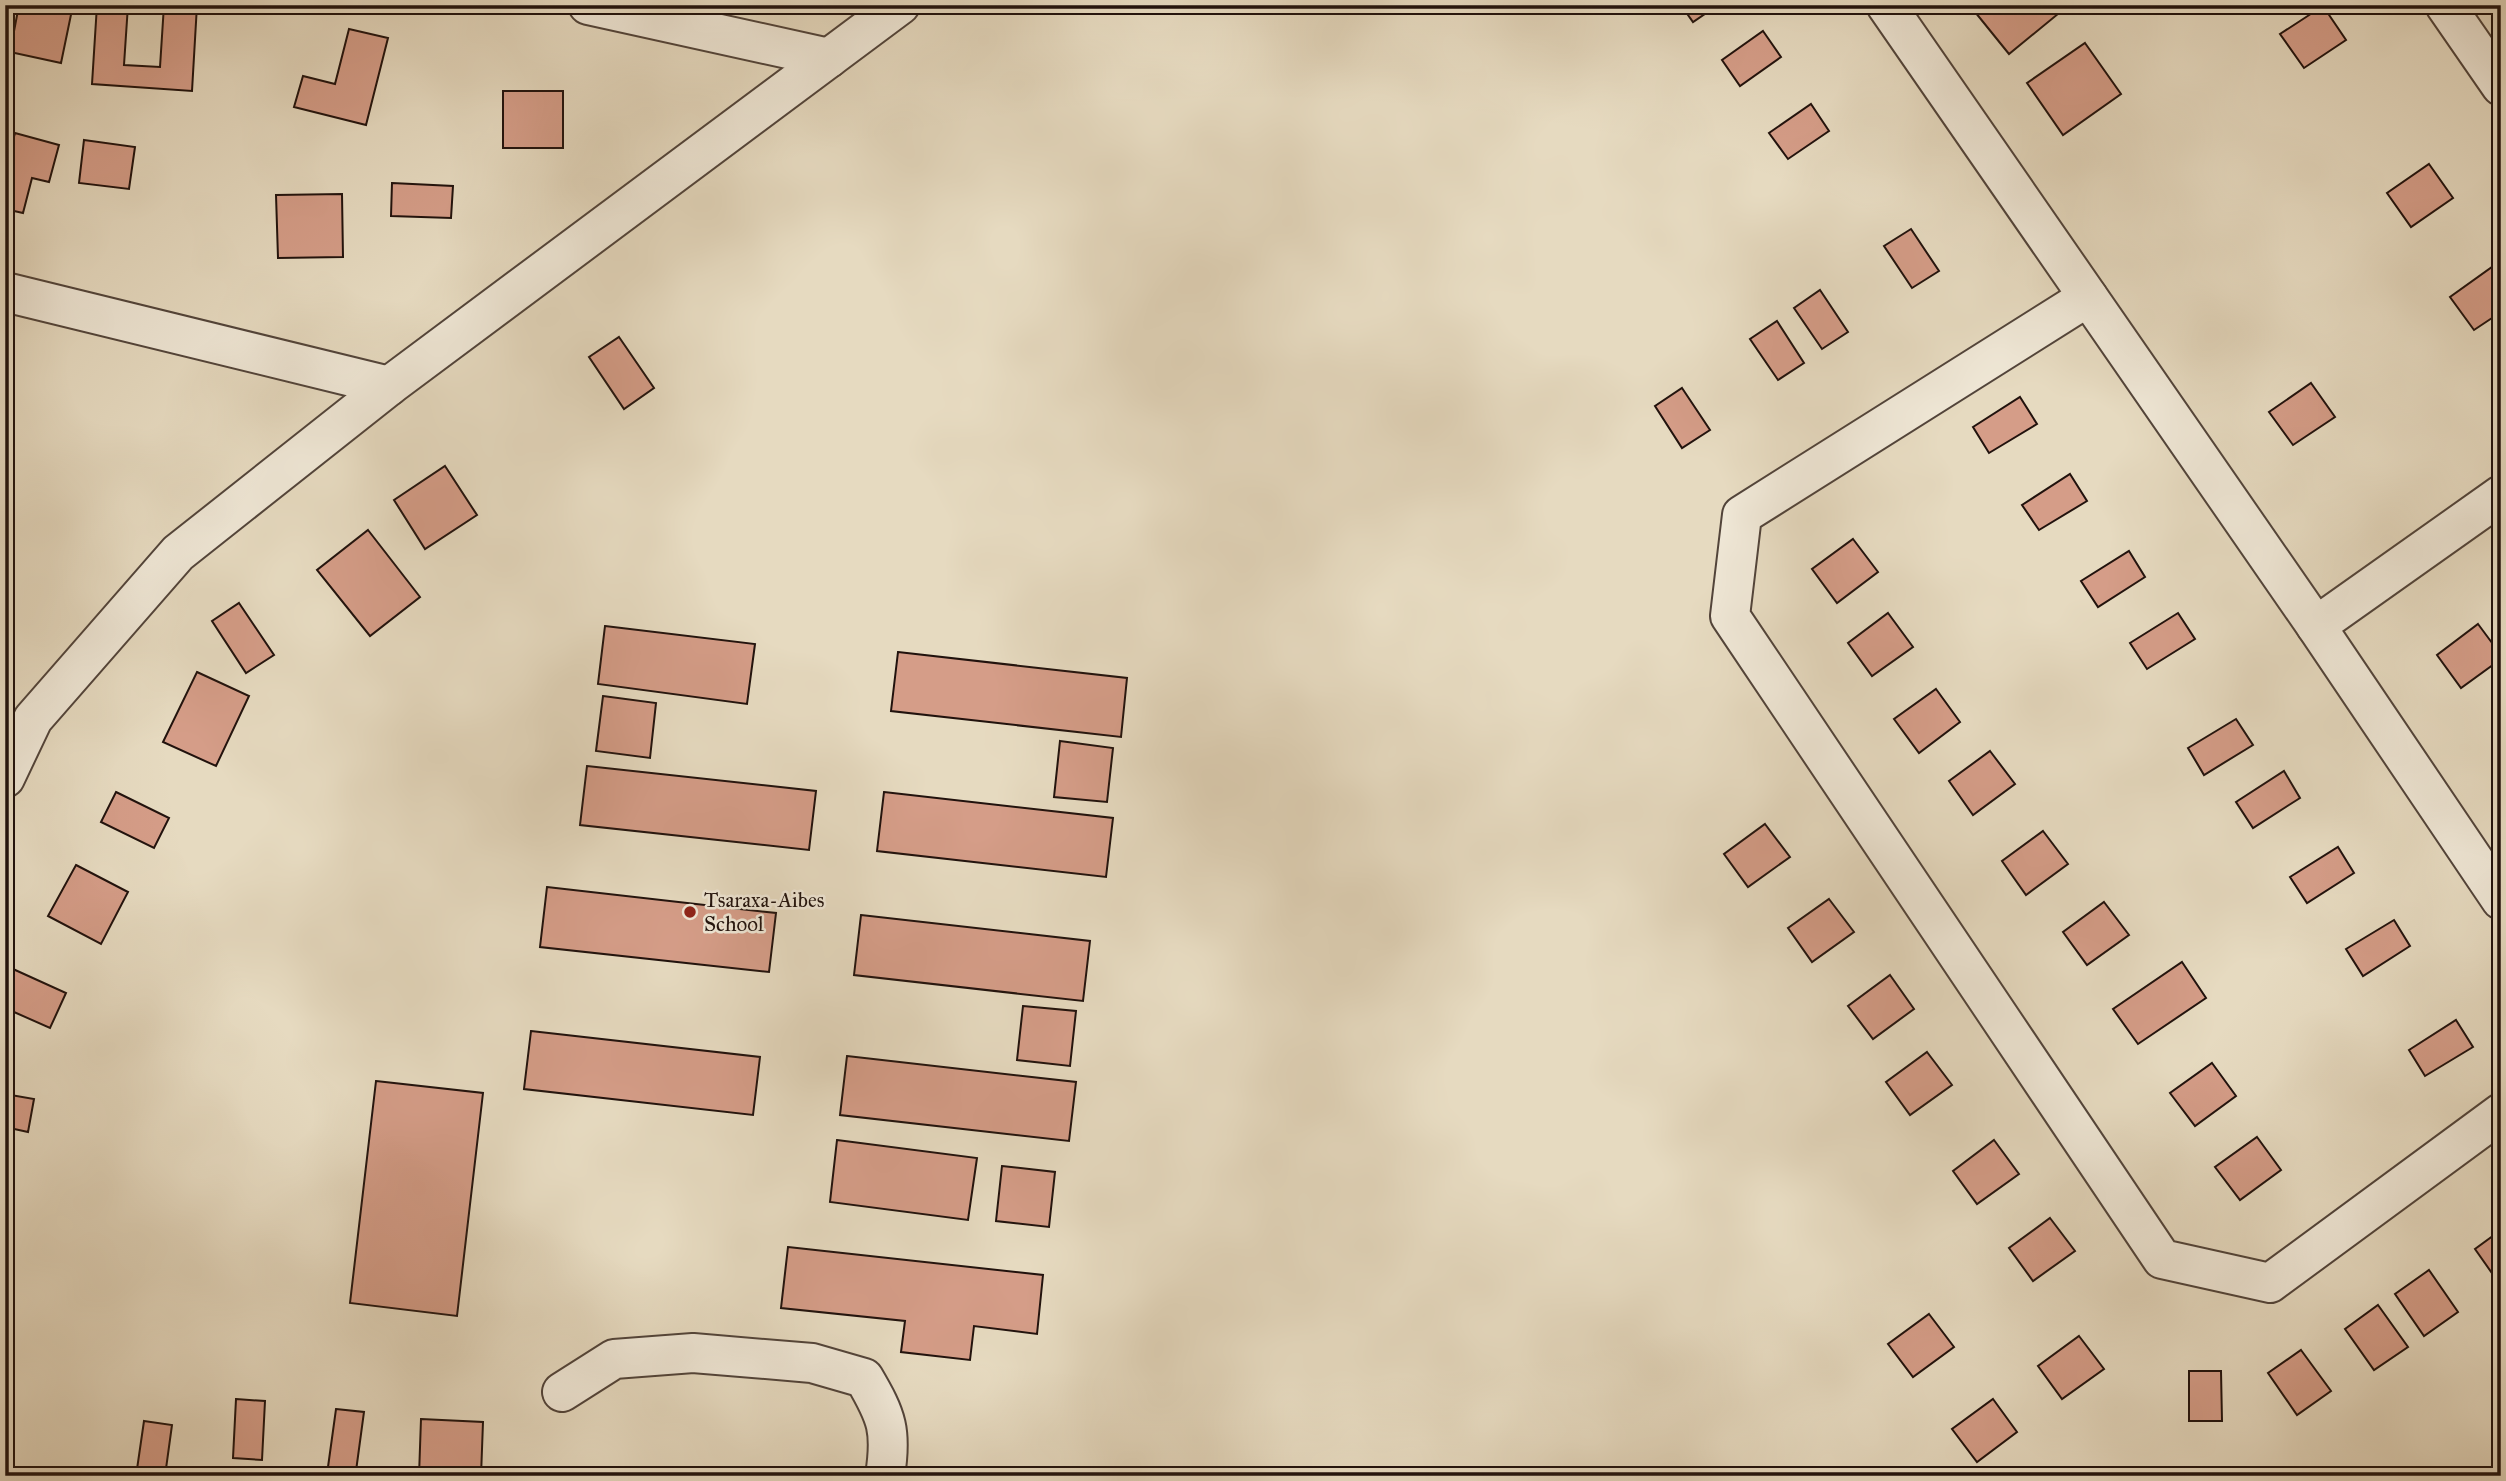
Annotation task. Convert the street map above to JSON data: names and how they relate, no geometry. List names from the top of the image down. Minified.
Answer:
{"places":["Tsaraxa-Aibes School"]}
